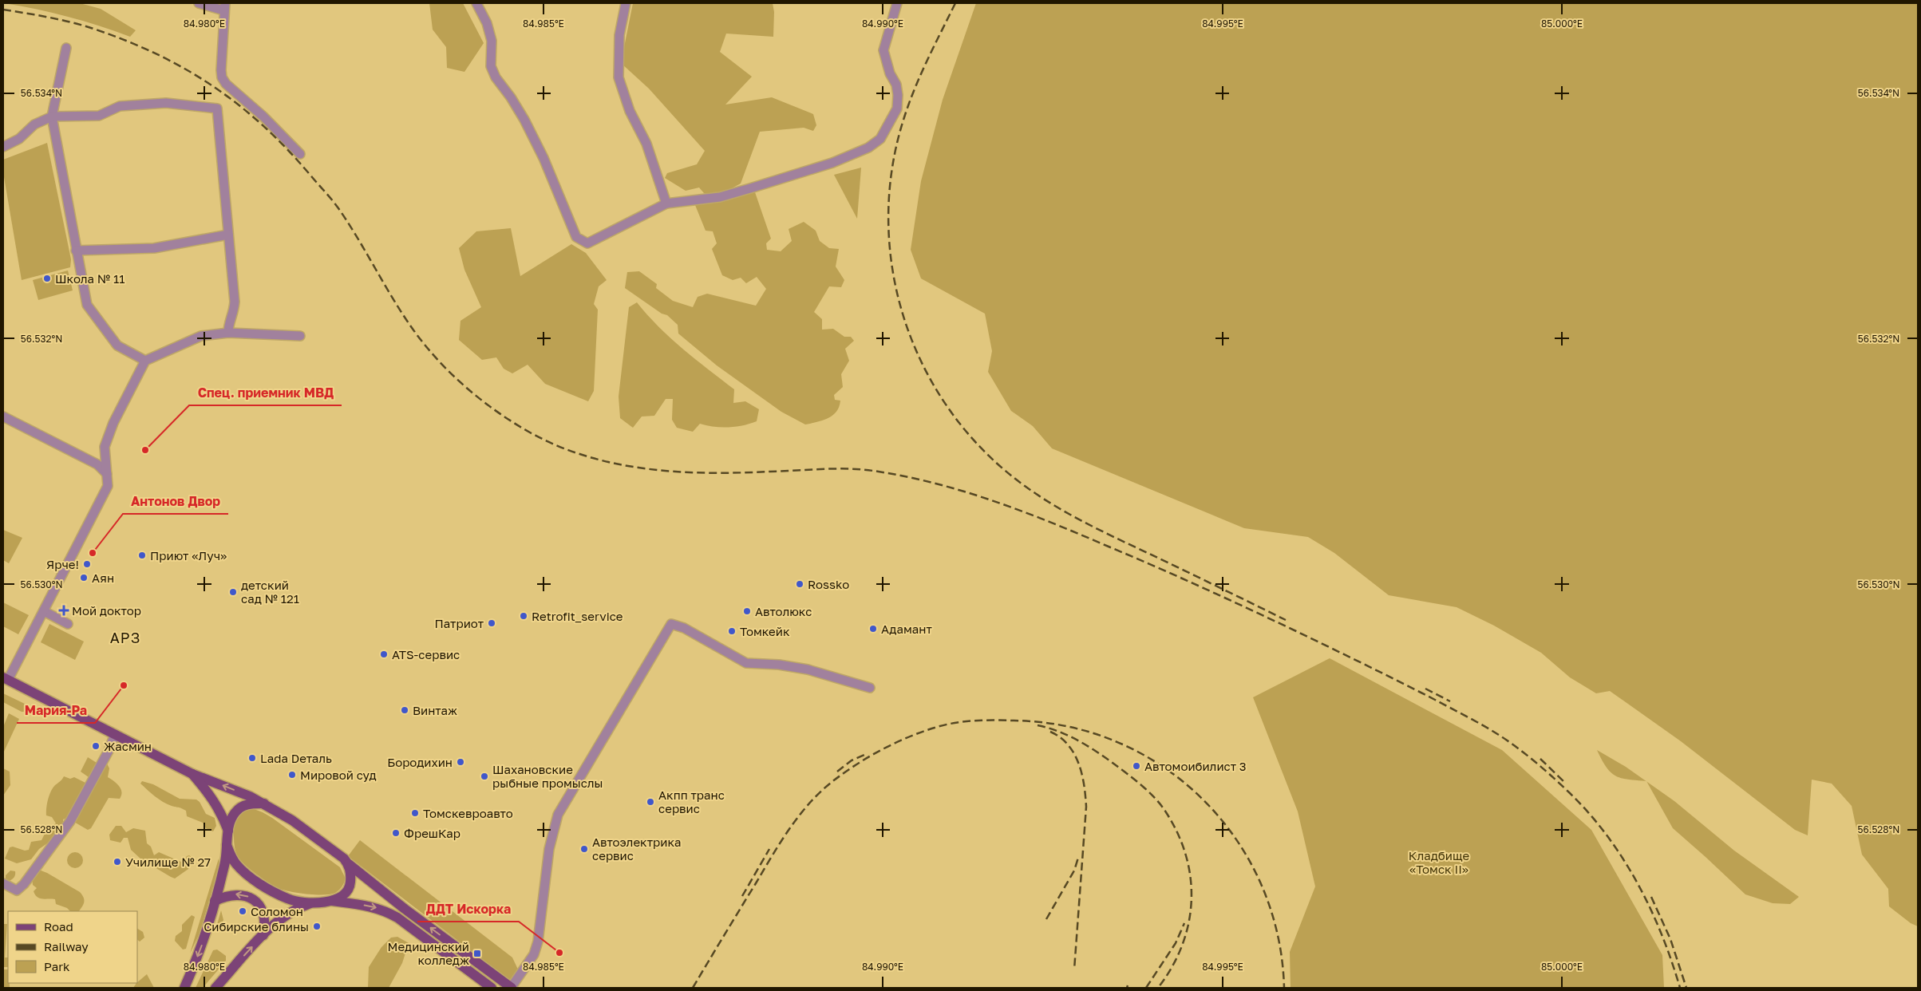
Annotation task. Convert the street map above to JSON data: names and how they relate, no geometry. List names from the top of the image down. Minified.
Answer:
{"districts":["АРЗ"],"parks":["Кладбище «Томск II»"],"places":{"other":["Школа № 11","Спец. приемник МВД","Антонов Двор","Приют «Луч»","Ярче!","Аян","Rossko","детский сад № 121","Автолюкс","Retrofit_service","Патриот","Адамант","Томкейк","ATS-сервис","Мария-Ра","Винтаж","Жасмин","Lada Dеталь","Бородихин","Автомоибилист 3","Мировой суд","Шахановские рыбные промыслы","Акпп транс сервис","Томскевроавто","ФрешКар","Автоэлектрика сервис","Училище № 27","Соломон","Сибирские блины","ДДТ Искорка"],"health":["Мой доктор"],"transit":["Медицинский колледж"]},"legend":["Road","Railway","Park"],"coordinates":["84.980°E","84.985°E","84.990°E","84.995°E","85.000°E","56.534°N","56.532°N","56.530°N","56.528°N"]}
